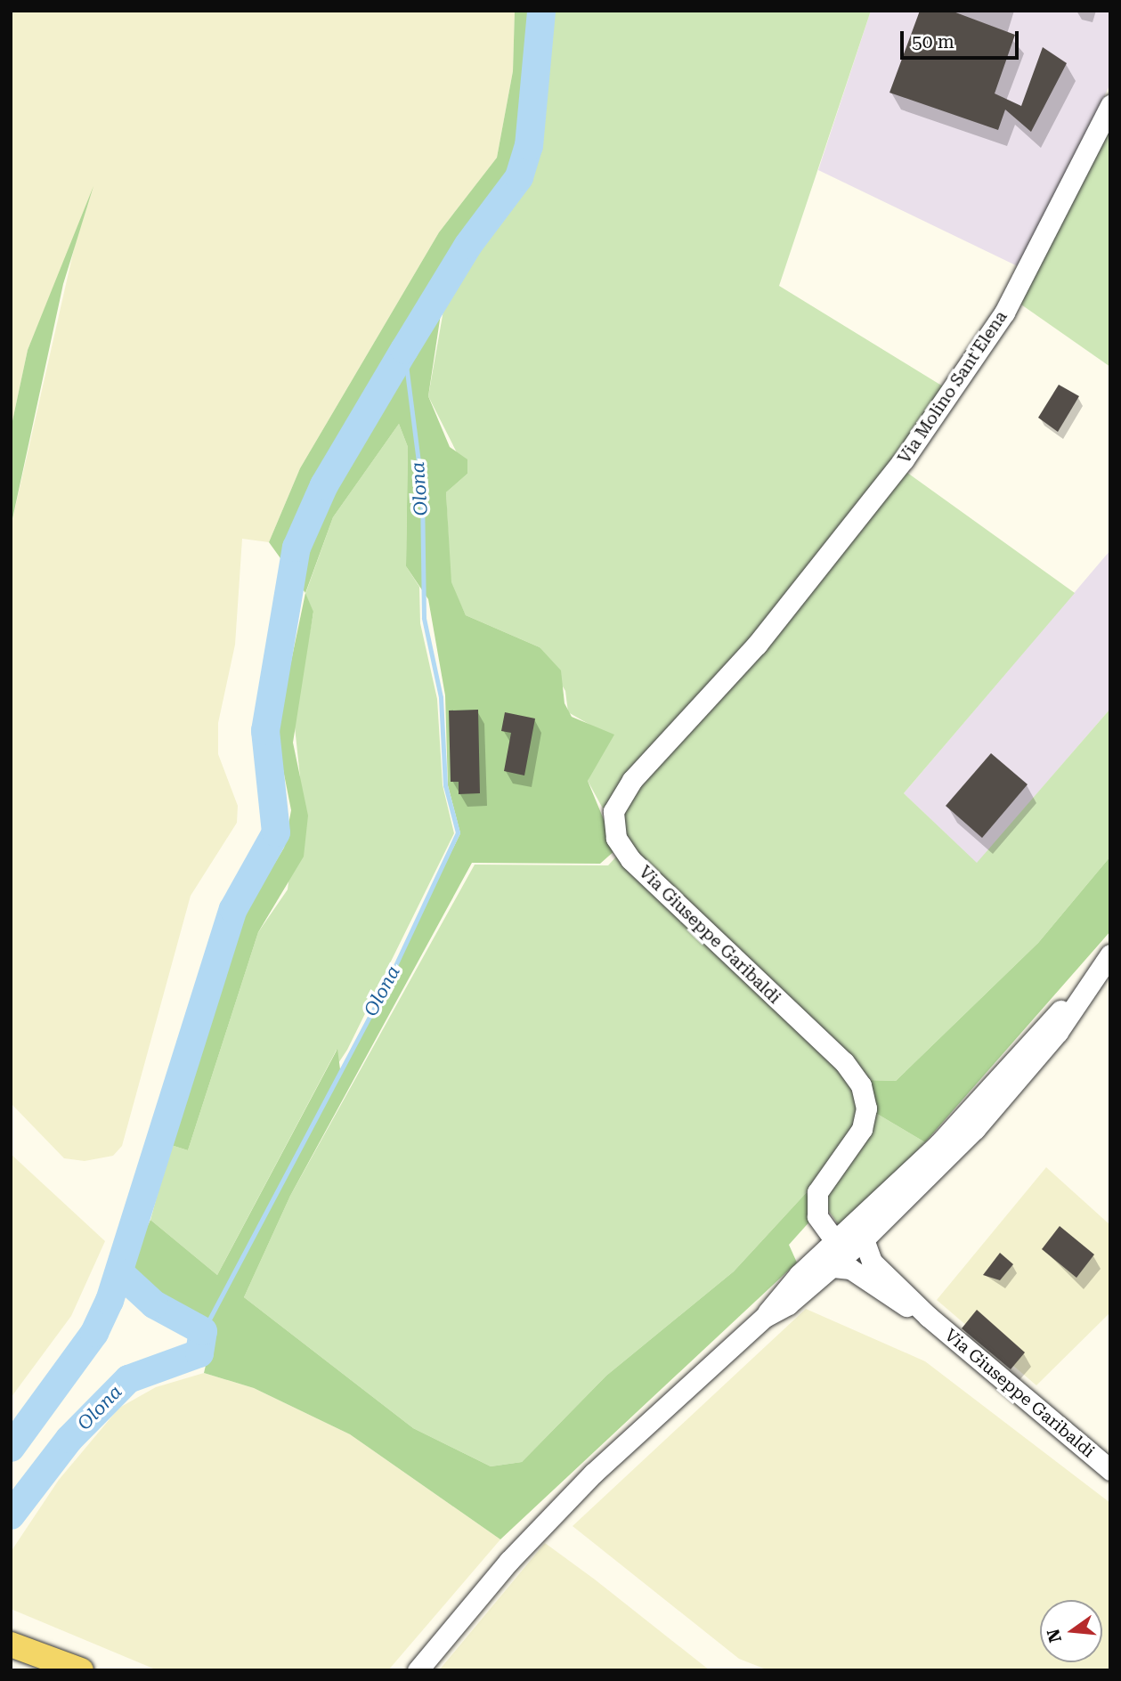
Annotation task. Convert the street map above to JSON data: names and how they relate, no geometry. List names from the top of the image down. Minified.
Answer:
{"streets":{"street":["Via Molino Sant'Elena","Via Giuseppe Garibaldi"]},"crossings":[["Via Molino Sant'Elena","Via Giuseppe Garibaldi"]],"water":["Olona"],"scale_bar":"50 m","north":"left"}
